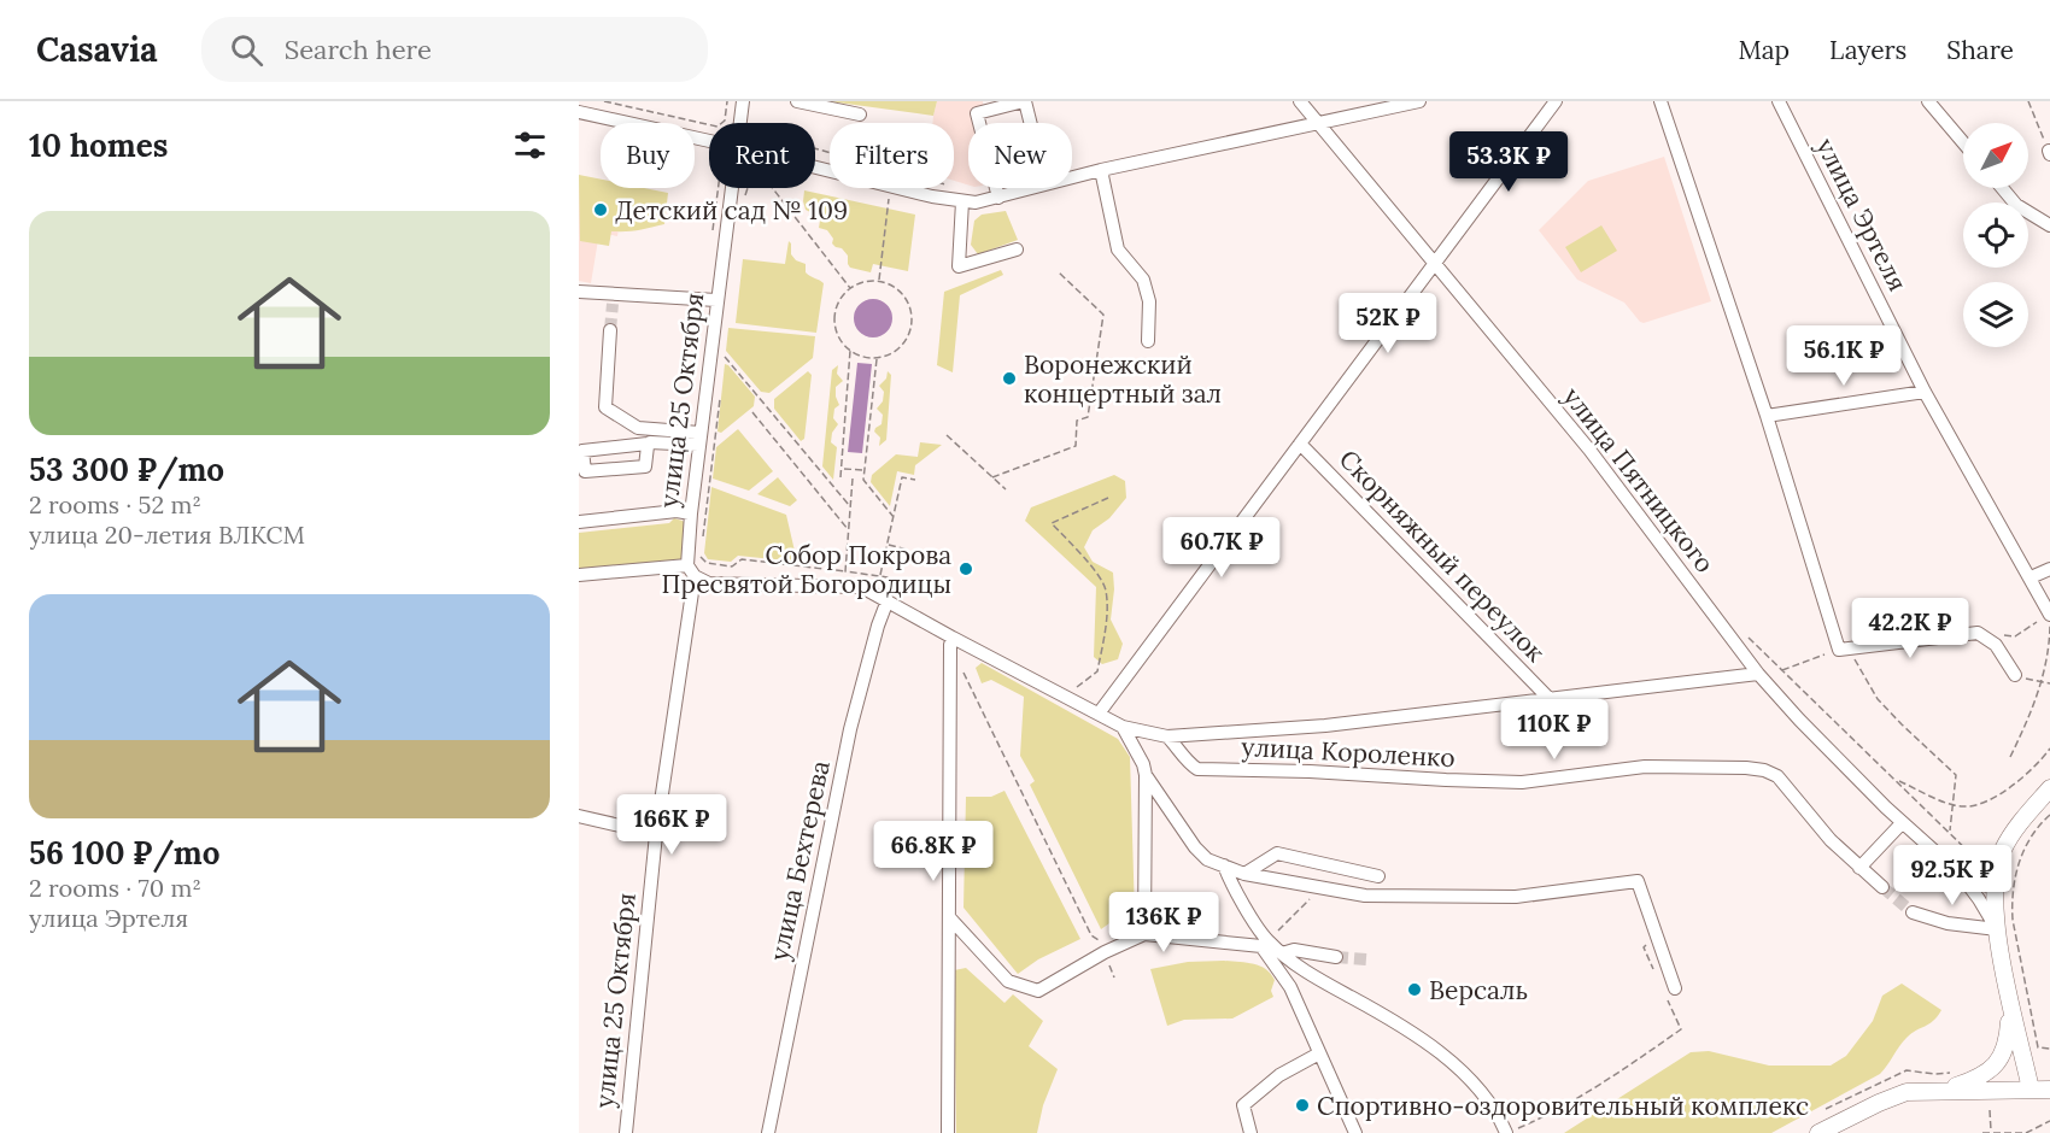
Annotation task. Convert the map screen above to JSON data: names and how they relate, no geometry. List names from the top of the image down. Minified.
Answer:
{"streets":{"street":["улица Эртеля","улица 25 Октября","улица Пятницкого","Скорняжный переулок","улица Короленко","улица Бехтерева"]},"places":["Детский сад № 109","Воронежский концертный зал","Собор Покрова Пресвятой Богородицы","Версаль","Спортивно-оздоровительный комплекс"],"north":"top right","page":{"header":"Casavia","search":"Search here","nav":["Map","Layers","Share"],"heading":"10 homes","chip":["Buy","Rent","Filters","New"],"price":["53.3K ₽","52K ₽","56.1K ₽","60.7K ₽","42.2K ₽","110K ₽","166K ₽","66.8K ₽","92.5K ₽","136K ₽"],"list":[{"name":"53 300 ₽/mo","note":"2 rooms · 52 m² · улица 20-летия ВЛКСМ"},{"name":"56 100 ₽/mo","note":"2 rooms · 70 m² · улица Эртеля"}]}}
